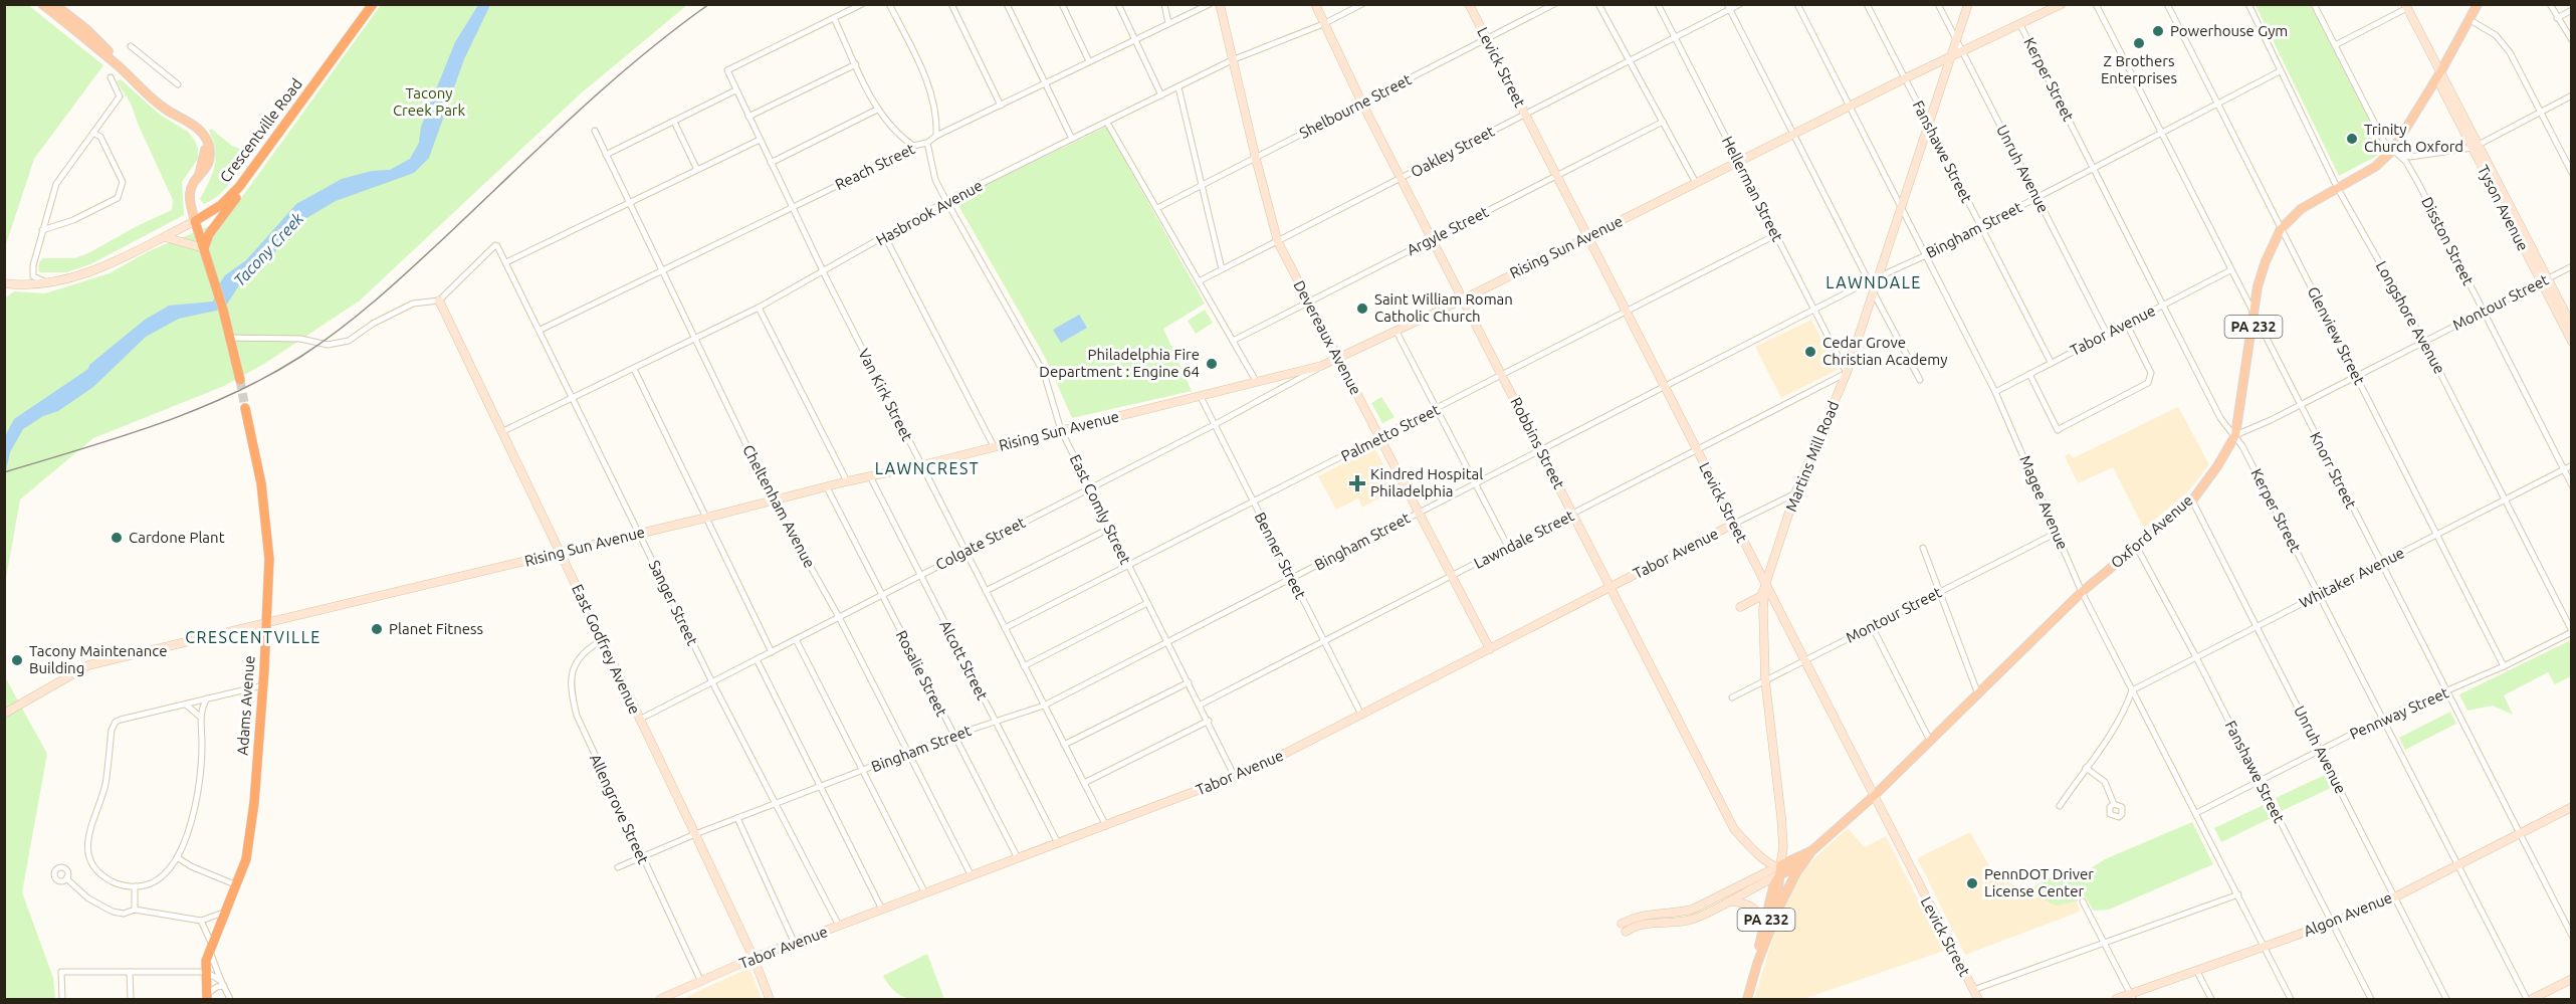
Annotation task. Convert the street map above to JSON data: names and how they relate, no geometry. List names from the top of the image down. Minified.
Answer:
{"streets":{"highway":["Crescentville Road","Adams Avenue"],"main road":["PA 232","Martins Mill Road","Oxford Avenue"],"street":["Levick Street","Kerper Street","Shelbourne Street","Oakley Street","Fanshawe Street","Reach Street","Unruh Avenue","Hellerman Street","Tyson Avenue","Hasbrook Avenue","Bingham Street","Argyle Street","Disston Street","Rising Sun Avenue","Montour Street","Longshore Avenue","Tabor Avenue","Glenview Street","Devereaux Avenue","Van Kirk Street","Palmetto Street","Robbins Street","Knorr Street","Magee Avenue","Cheltenham Avenue","East Comly Street","Lawndale Street","Colgate Street","Benner Street","Whitaker Avenue","Sanger Street","East Godfrey Avenue","Alcott Street","Rosalie Street","Pennway Street","Allengrove Street","Algon Avenue"]},"crossings":[["Levick Street","Shelbourne Street"],["Levick Street","Oakley Street"],["Levick Street","Bingham Street"],["Levick Street","Argyle Street"],["Levick Street","Rising Sun Avenue"],["Levick Street","Montour Street"],["Levick Street","Tabor Avenue"],["Levick Street","Palmetto Street"],["Levick Street","Martins Mill Road"],["Levick Street","Oxford Avenue"],["Levick Street","Lawndale Street"],["Kerper Street","Bingham Street"],["Kerper Street","Rising Sun Avenue"],["Kerper Street","Montour Street"],["Kerper Street","Tabor Avenue"],["Kerper Street","Oxford Avenue"],["Kerper Street","Whitaker Avenue"],["Kerper Street","Pennway Street"],["Kerper Street","Algon Avenue"],["Shelbourne Street","Devereaux Avenue"],["Shelbourne Street","Robbins Street"],["Oakley Street","Hellerman Street"],["Oakley Street","Devereaux Avenue"],["Oakley Street","Robbins Street"],["Fanshawe Street","Bingham Street"],["Fanshawe Street","Rising Sun Avenue"],["Fanshawe Street","Tabor Avenue"],["Fanshawe Street","Martins Mill Road"],["Fanshawe Street","Oxford Avenue"],["Fanshawe Street","Whitaker Avenue"],["Fanshawe Street","Pennway Street"],["Fanshawe Street","Algon Avenue"],["Reach Street","Van Kirk Street"],["Reach Street","Cheltenham Avenue"],["Reach Street","East Comly Street"],["Reach Street","Sanger Street"],["Unruh Avenue","Bingham Street"],["Unruh Avenue","Rising Sun Avenue"],["Unruh Avenue","Tabor Avenue"],["Unruh Avenue","Martins Mill Road"],["Unruh Avenue","Oxford Avenue"],["Unruh Avenue","Whitaker Avenue"],["Unruh Avenue","Pennway Street"],["Unruh Avenue","Algon Avenue"],["Hellerman Street","Bingham Street"],["Hellerman Street","Rising Sun Avenue"],["Hellerman Street","Palmetto Street"],["Hellerman Street","Martins Mill Road"],["Hellerman Street","Lawndale Street"],["Tyson Avenue","Montour Street"],["Tyson Avenue","Oxford Avenue"],["Hasbrook Avenue","Devereaux Avenue"],["Hasbrook Avenue","Van Kirk Street"],["Hasbrook Avenue","Robbins Street"],["Hasbrook Avenue","Cheltenham Avenue"],["Hasbrook Avenue","East Comly Street"],["Hasbrook Avenue","Sanger Street"],["Hasbrook Avenue","East Godfrey Avenue"],["Bingham Street","Longshore Avenue"],["Bingham Street","Glenview Street"],["Bingham Street","Devereaux Avenue"],["Bingham Street","Van Kirk Street"],["Bingham Street","Robbins Street"],["Bingham Street","Martins Mill Road"],["Bingham Street","Knorr Street"],["Bingham Street","Magee Avenue"],["Bingham Street","Cheltenham Avenue"],["Bingham Street","East Comly Street"],["Bingham Street","Benner Street"],["Bingham Street","Sanger Street"],["Bingham Street","East Godfrey Avenue"],["Bingham Street","Alcott Street"],["Bingham Street","Rosalie Street"],["Bingham Street","Allengrove Street"],["Argyle Street","Devereaux Avenue"],["Argyle Street","Robbins Street"],["Disston Street","Montour Street"],["Disston Street","Oxford Avenue"],["Disston Street","Whitaker Avenue"],["Rising Sun Avenue","Devereaux Avenue"],["Rising Sun Avenue","Van Kirk Street"],["Rising Sun Avenue","Robbins Street"],["Rising Sun Avenue","Martins Mill Road"],["Rising Sun Avenue","Magee Avenue"],["Rising Sun Avenue","Cheltenham Avenue"],["Rising Sun Avenue","East Comly Street"],["Rising Sun Avenue","Colgate Street"],["Rising Sun Avenue","Benner Street"],["Rising Sun Avenue","Sanger Street"],["Rising Sun Avenue","East Godfrey Avenue"],["Rising Sun Avenue","Alcott Street"],["Rising Sun Avenue","Rosalie Street"],["Rising Sun Avenue","Adams Avenue"],["Montour Street","Longshore Avenue"],["Montour Street","Glenview Street"],["Montour Street","Martins Mill Road"],["Montour Street","Knorr Street"],["Montour Street","Magee Avenue"],["Montour Street","Oxford Avenue"],["Longshore Avenue","Oxford Avenue"],["Longshore Avenue","Whitaker Avenue"],["Longshore Avenue","Pennway Street"],["Tabor Avenue","Devereaux Avenue"],["Tabor Avenue","Van Kirk Street"],["Tabor Avenue","Robbins Street"],["Tabor Avenue","Martins Mill Road"],["Tabor Avenue","Knorr Street"],["Tabor Avenue","Magee Avenue"],["Tabor Avenue","Cheltenham Avenue"],["Tabor Avenue","East Comly Street"],["Tabor Avenue","Benner Street"],["Tabor Avenue","Sanger Street"],["Tabor Avenue","East Godfrey Avenue"],["Tabor Avenue","Alcott Street"],["Tabor Avenue","Rosalie Street"],["Tabor Avenue","Allengrove Street"],["Glenview Street","Oxford Avenue"],["Glenview Street","Whitaker Avenue"],["Glenview Street","Pennway Street"],["Devereaux Avenue","Palmetto Street"],["Devereaux Avenue","Lawndale Street"],["Van Kirk Street","Palmetto Street"],["Van Kirk Street","Colgate Street"],["Palmetto Street","Robbins Street"],["Palmetto Street","East Comly Street"],["Palmetto Street","Benner Street"],["Robbins Street","Martins Mill Road"],["Robbins Street","Oxford Avenue"],["Robbins Street","Lawndale Street"],["Martins Mill Road","Magee Avenue"],["Martins Mill Road","Oxford Avenue"],["Martins Mill Road","Lawndale Street"],["Knorr Street","Oxford Avenue"],["Knorr Street","Whitaker Avenue"],["Knorr Street","Pennway Street"],["Knorr Street","Algon Avenue"],["Magee Avenue","Oxford Avenue"],["Magee Avenue","Whitaker Avenue"],["Magee Avenue","Pennway Street"],["Magee Avenue","Algon Avenue"],["Cheltenham Avenue","Colgate Street"],["East Comly Street","Lawndale Street"],["East Comly Street","Colgate Street"],["Lawndale Street","Benner Street"],["Colgate Street","Benner Street"],["Colgate Street","Sanger Street"],["Colgate Street","East Godfrey Avenue"],["Colgate Street","Alcott Street"],["Colgate Street","Rosalie Street"],["Sanger Street","East Godfrey Avenue"],["East Godfrey Avenue","Allengrove Street"]],"districts":["LAWNDALE","LAWNCREST","CRESCENTVILLE"],"water":["Tacony Creek"],"parks":["Tacony Creek Park"],"places":{"other":["Powerhouse Gym","Z Brothers Enterprises","Trinity Church Oxford","Saint William Roman Catholic Church","Cedar Grove Christian Academy","Philadelphia Fire Department : Engine 64","Cardone Plant","Planet Fitness","Tacony Maintenance Building","PennDOT Driver License Center"],"health":["Kindred Hospital Philadelphia"]}}
